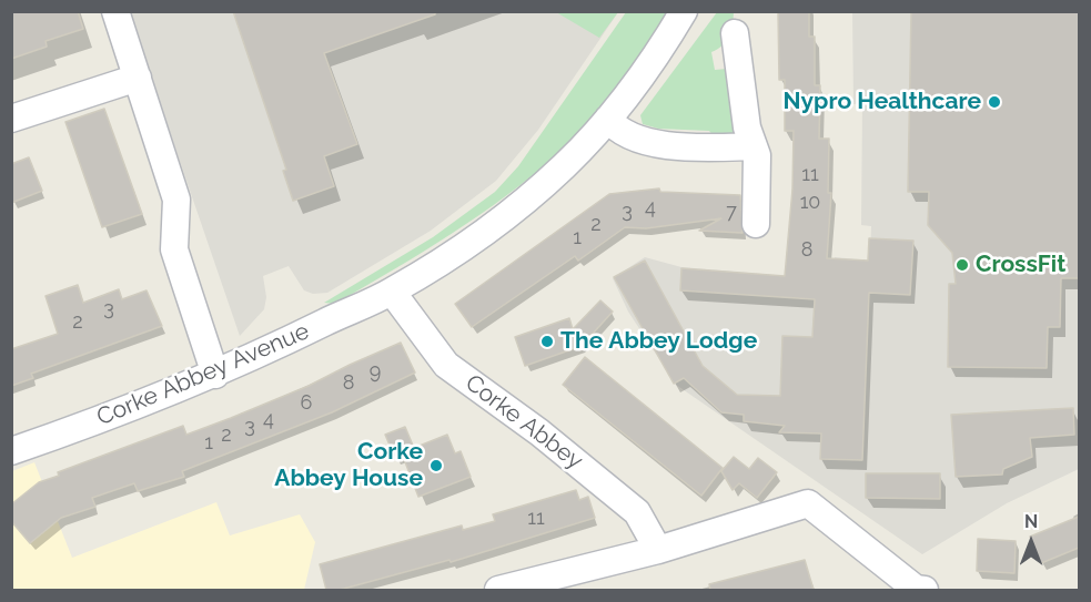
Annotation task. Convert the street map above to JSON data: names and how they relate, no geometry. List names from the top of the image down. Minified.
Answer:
{"streets":{"street":["Corke Abbey Avenue","Corke Abbey"]},"crossings":[["Corke Abbey Avenue","Corke Abbey"]],"places":["Nypro Healthcare","CrossFit","The Abbey Lodge","Corke Abbey House"],"house_numbers":["11","10","4","3","7","2","1","8","3","2","9","8","6","4","3","2","1","11"],"north":"top"}
